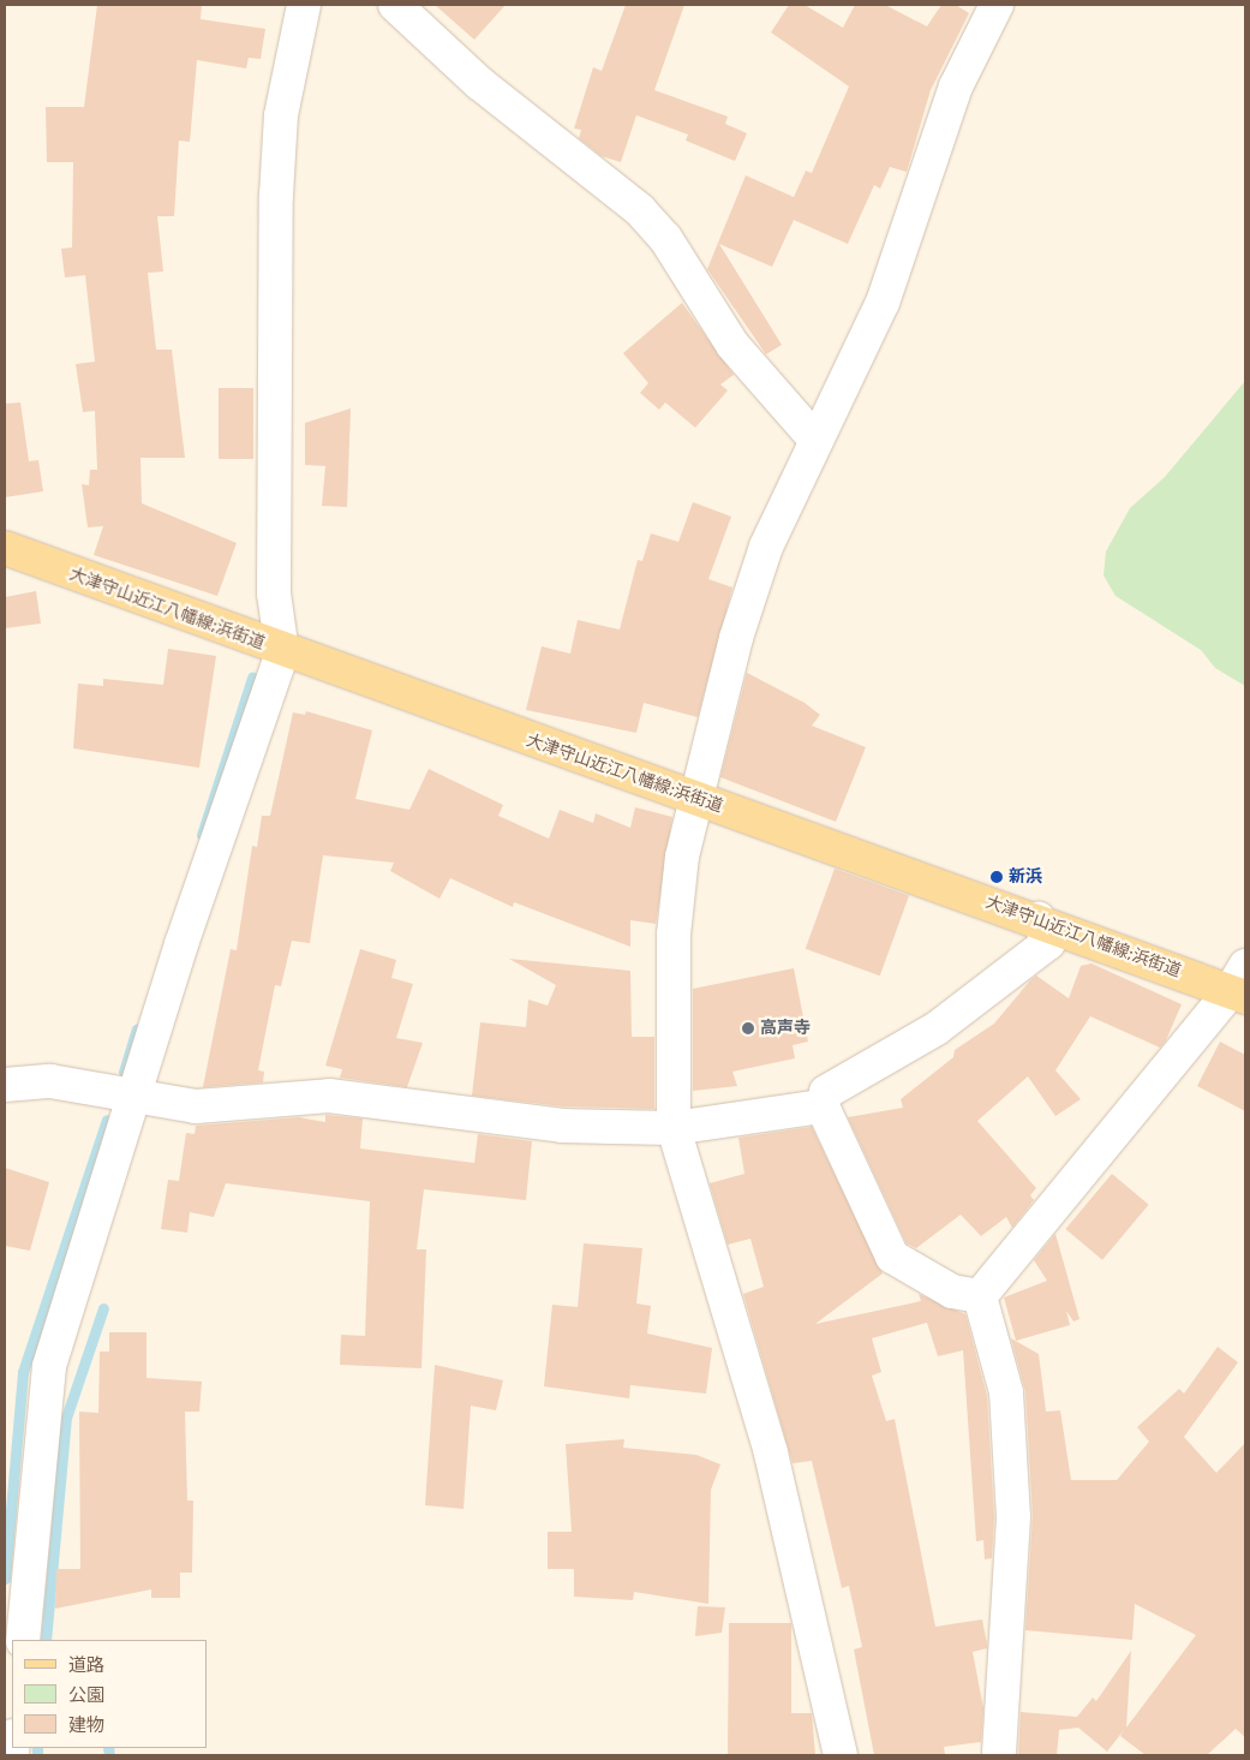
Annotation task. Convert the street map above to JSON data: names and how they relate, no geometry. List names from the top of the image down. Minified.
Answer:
{"streets":{"main road":["大津守山近江八幡線;浜街道"]},"places":["新浜","高声寺"],"legend":["道路","公園","建物"]}
